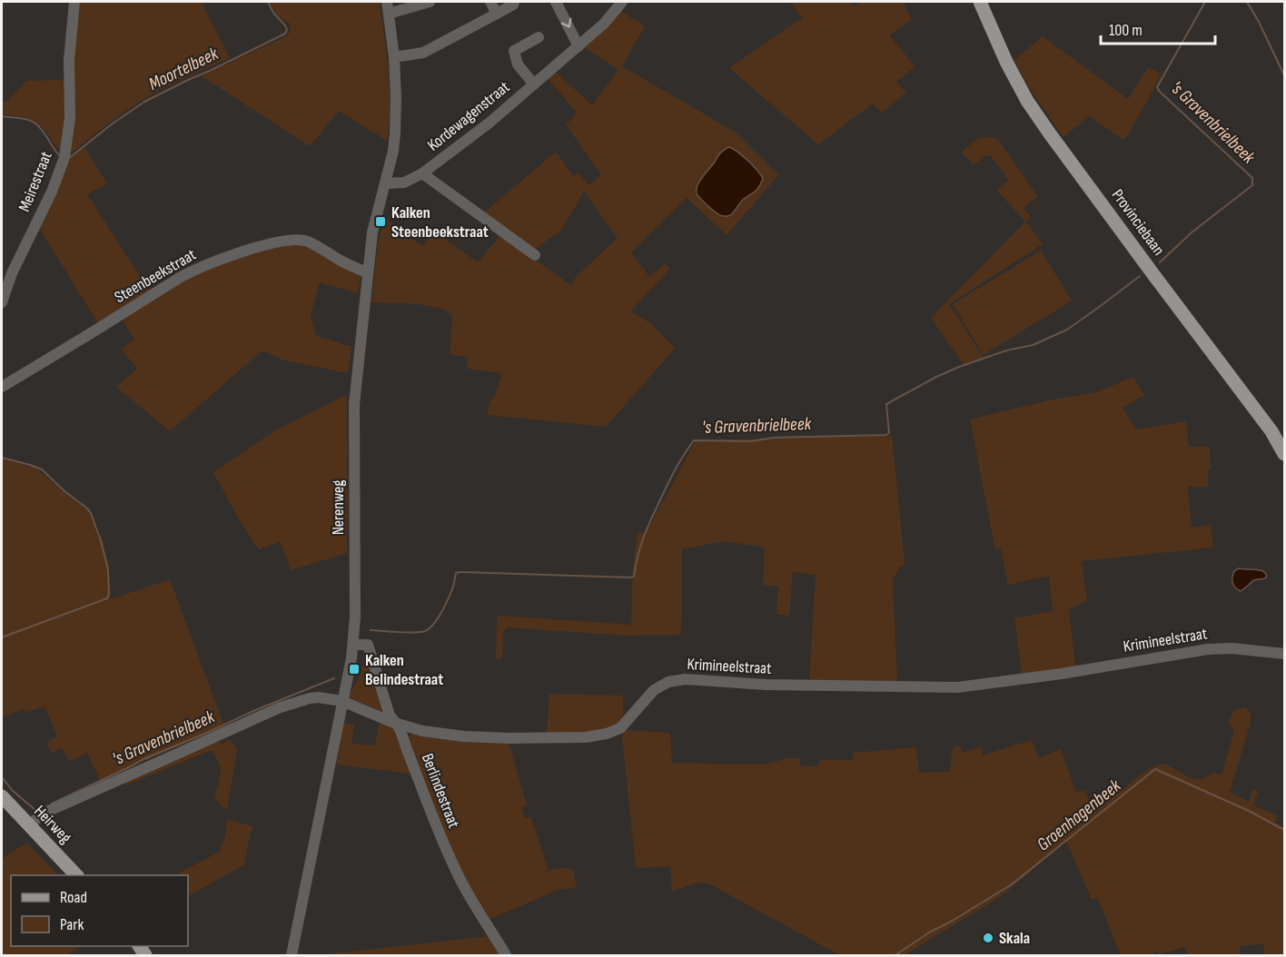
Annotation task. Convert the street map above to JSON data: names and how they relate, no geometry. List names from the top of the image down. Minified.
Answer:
{"streets":{"main road":["Provinciebaan","Heirweg"],"street":["Kordewagenstraat","Meirestraat","Steenbeekstraat","Nerenweg","Krimineelstraat","Berlindestraat"]},"crossings":[["Kordewagenstraat","Nerenweg"],["Steenbeekstraat","Nerenweg"],["Nerenweg","Krimineelstraat"],["Nerenweg","Berlindestraat"],["Krimineelstraat","Berlindestraat"],["Krimineelstraat","Heirweg"]],"water":["Moortelbeek","'s Gravenbrielbeek","Groenhagenbeek"],"places":{"transit":["Kalken Steenbeekstraat","Kalken Belindestraat"],"other":["Skala"]},"legend":["Road","Park"],"scale_bar":"100 m"}
